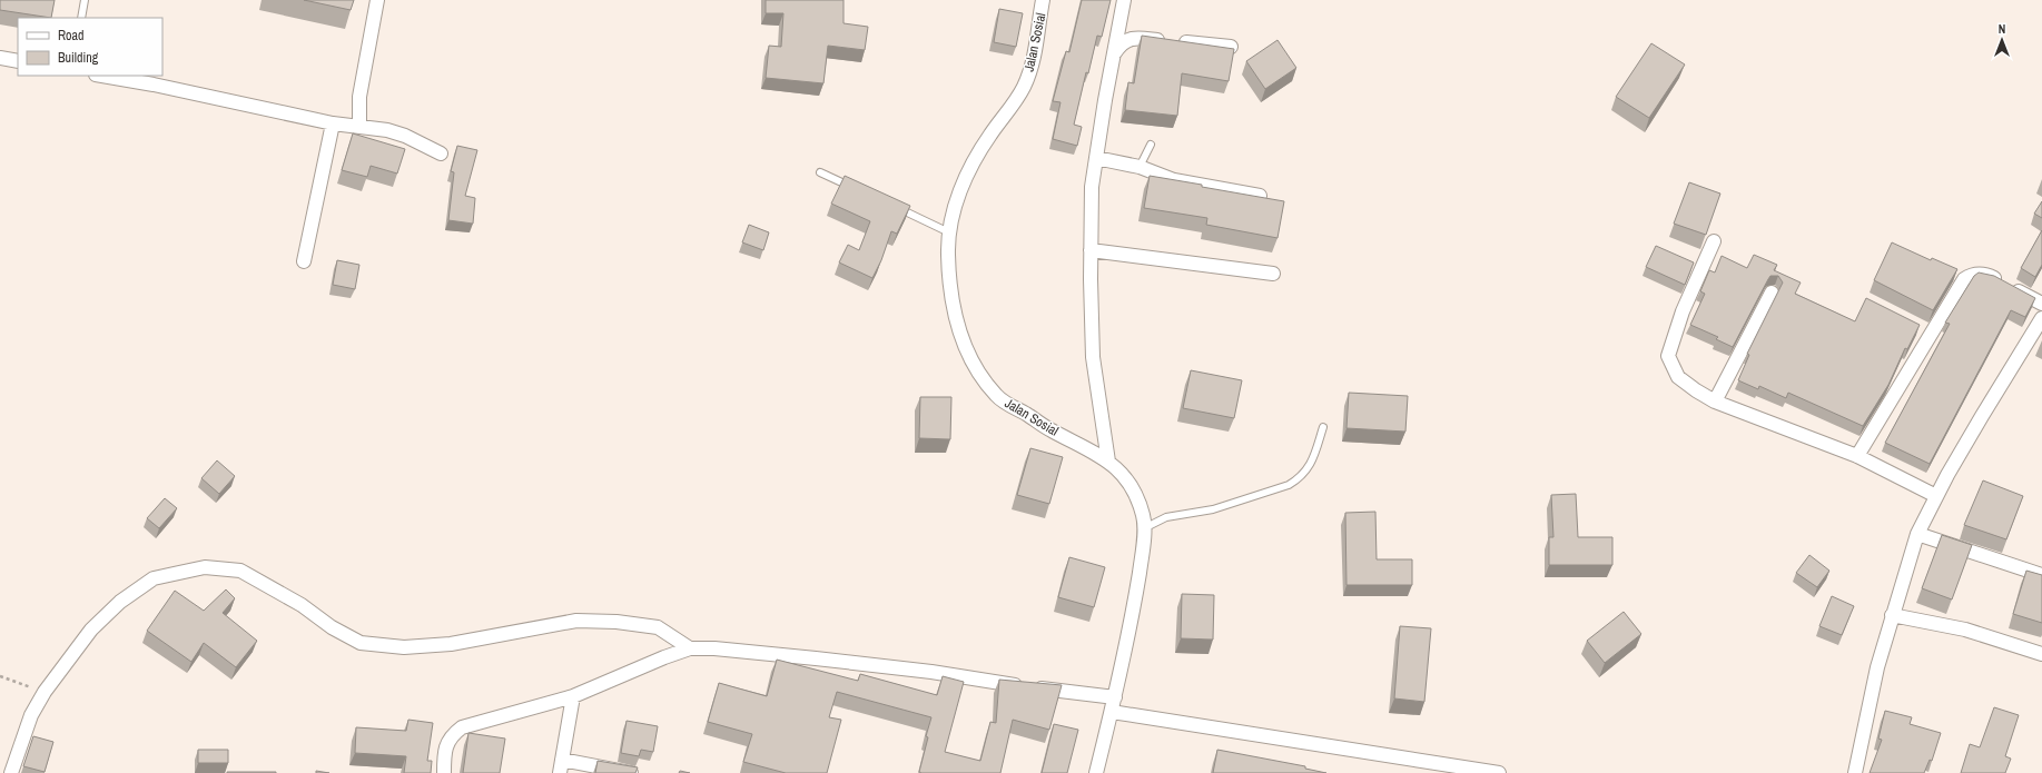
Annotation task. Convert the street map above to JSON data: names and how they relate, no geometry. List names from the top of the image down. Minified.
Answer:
{"streets":{"street":["Jalan Sosial"]},"legend":["Road","Building"],"north":"top"}
